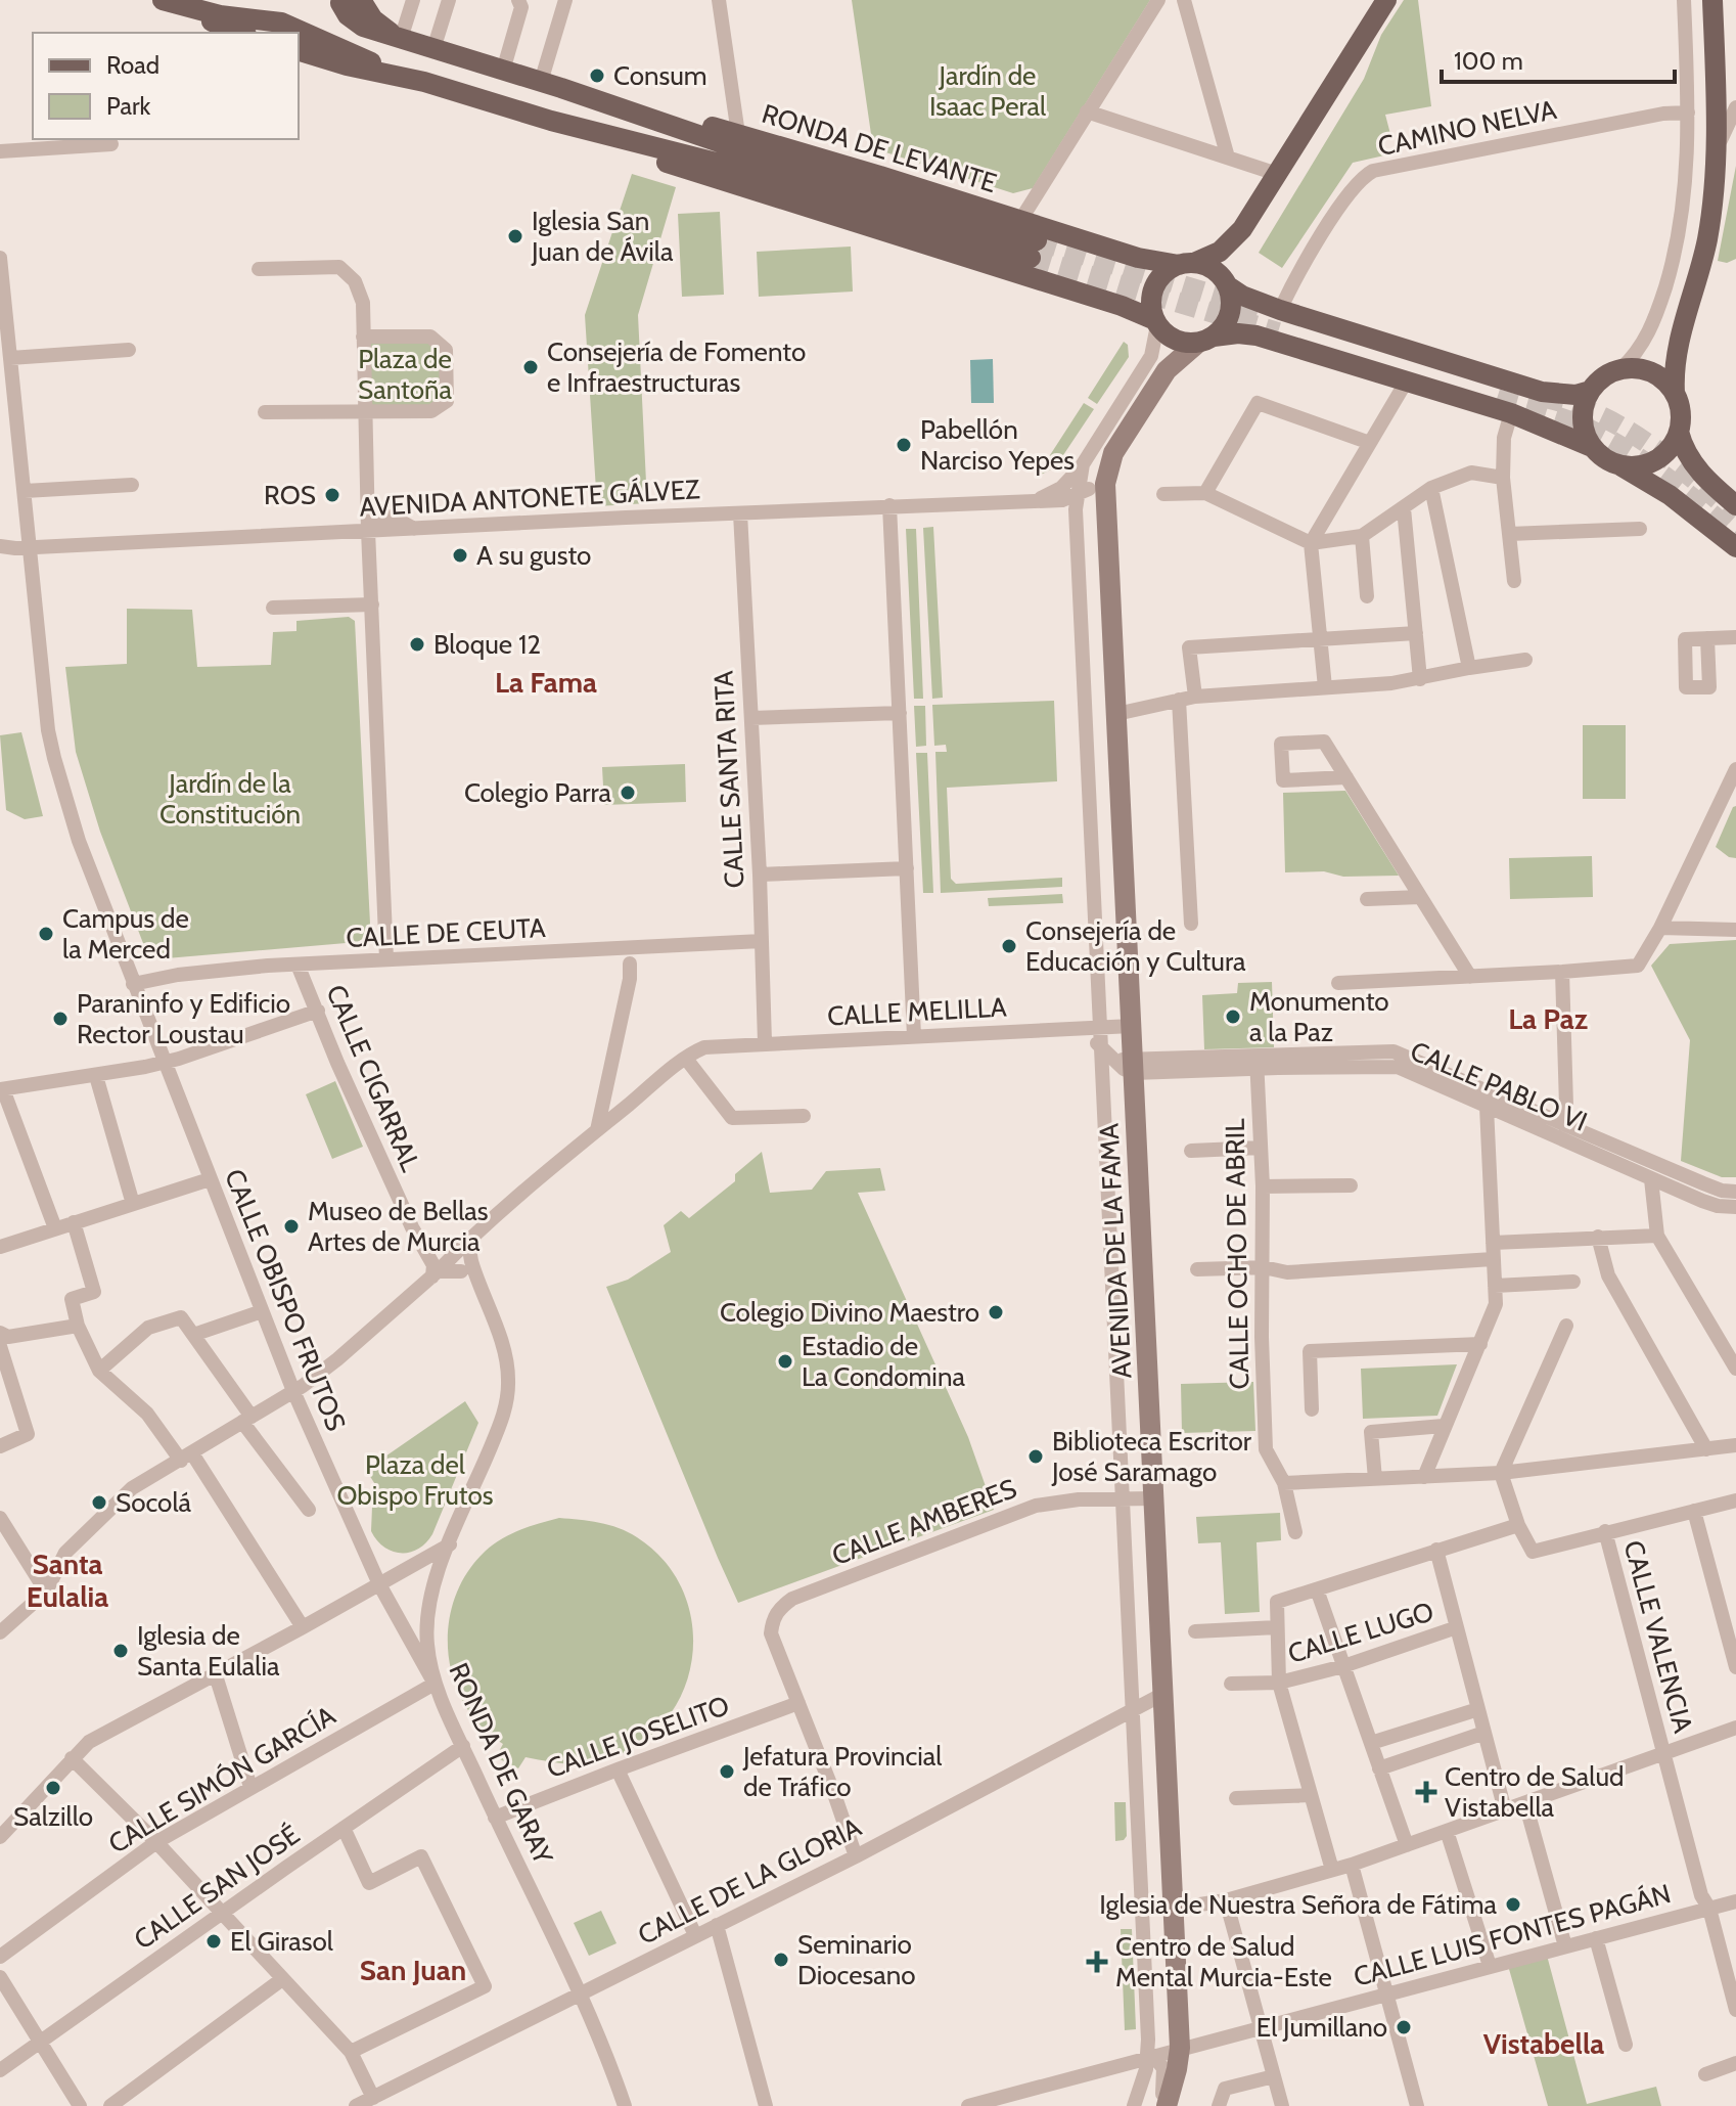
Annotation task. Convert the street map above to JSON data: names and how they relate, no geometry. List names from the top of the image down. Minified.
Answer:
{"streets":{"main road":["RONDA DE LEVANTE","AVENIDA DE LA FAMA"],"street":["CAMINO NELVA","AVENIDA ANTONETE GÁLVEZ","CALLE SANTA RITA","CALLE DE CEUTA","CALLE MELILLA","CALLE CIGARRAL","CALLE PABLO VI","CALLE OCHO DE ABRIL","CALLE OBISPO FRUTOS","CALLE AMBERES","CALLE LUGO","CALLE VALENCIA","CALLE JOSELITO","RONDA DE GARAY","CALLE SIMÓN GARCÍA","CALLE DE LA GLORIA","CALLE SAN JOSÉ","CALLE LUIS FONTES PAGÁN"]},"crossings":[["RONDA DE LEVANTE","AVENIDA DE LA FAMA"],["AVENIDA ANTONETE GÁLVEZ","CALLE SANTA RITA"],["AVENIDA ANTONETE GÁLVEZ","AVENIDA DE LA FAMA"],["AVENIDA ANTONETE GÁLVEZ","CALLE OBISPO FRUTOS"],["CALLE SANTA RITA","CALLE DE CEUTA"],["CALLE SANTA RITA","CALLE MELILLA"],["CALLE DE CEUTA","CALLE CIGARRAL"],["CALLE DE CEUTA","CALLE OBISPO FRUTOS"],["CALLE MELILLA","CALLE CIGARRAL"],["CALLE MELILLA","AVENIDA DE LA FAMA"],["CALLE MELILLA","CALLE OBISPO FRUTOS"],["CALLE MELILLA","RONDA DE GARAY"],["CALLE PABLO VI","AVENIDA DE LA FAMA"],["CALLE PABLO VI","CALLE OCHO DE ABRIL"],["AVENIDA DE LA FAMA","CALLE AMBERES"],["AVENIDA DE LA FAMA","CALLE DE LA GLORIA"],["AVENIDA DE LA FAMA","CALLE LUIS FONTES PAGÁN"],["CALLE OBISPO FRUTOS","RONDA DE GARAY"],["CALLE OBISPO FRUTOS","CALLE SIMÓN GARCÍA"],["CALLE AMBERES","CALLE JOSELITO"],["CALLE VALENCIA","CALLE LUIS FONTES PAGÁN"],["CALLE JOSELITO","RONDA DE GARAY"],["RONDA DE GARAY","CALLE SIMÓN GARCÍA"],["RONDA DE GARAY","CALLE DE LA GLORIA"],["RONDA DE GARAY","CALLE SAN JOSÉ"]],"districts":["La Fama","La Paz","Santa Eulalia","San Juan","Vistabella"],"parks":["Jardín de Isaac Peral","Plaza de Santoña","Jardín de la Constitución","Plaza del Obispo Frutos"],"places":{"other":["Consum","Iglesia San Juan de Ávila","Consejería de Fomento e Infraestructuras","Pabellón Narciso Yepes","ROS","A su gusto","Bloque 12","Colegio Parra","Campus de la Merced","Consejería de Educación y Cultura","Monumento a la Paz","Paraninfo y Edificio Rector Loustau","Museo de Bellas Artes de Murcia","Colegio Divino Maestro","Estadio de La Condomina","Biblioteca Escritor José Saramago","Socolá","Iglesia de Santa Eulalia","Jefatura Provincial de Tráfico","Salzillo","Iglesia de Nuestra Señora de Fátima","El Girasol","Seminario Diocesano","El Jumillano"],"health":["Centro de Salud Vistabella","Centro de Salud Mental Murcia-Este"]},"legend":["Road","Park"],"scale_bar":"100 m"}
